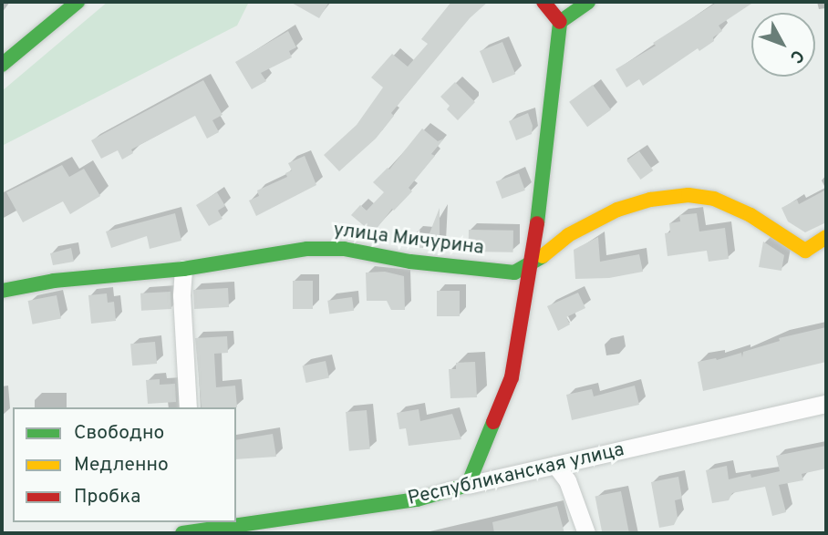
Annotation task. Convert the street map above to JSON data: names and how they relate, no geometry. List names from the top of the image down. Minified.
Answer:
{"streets":{"street":["улица Мичурина","Республиканская улица"]},"legend":["Свободно","Медленно","Пробка"],"north":"bottom right"}
